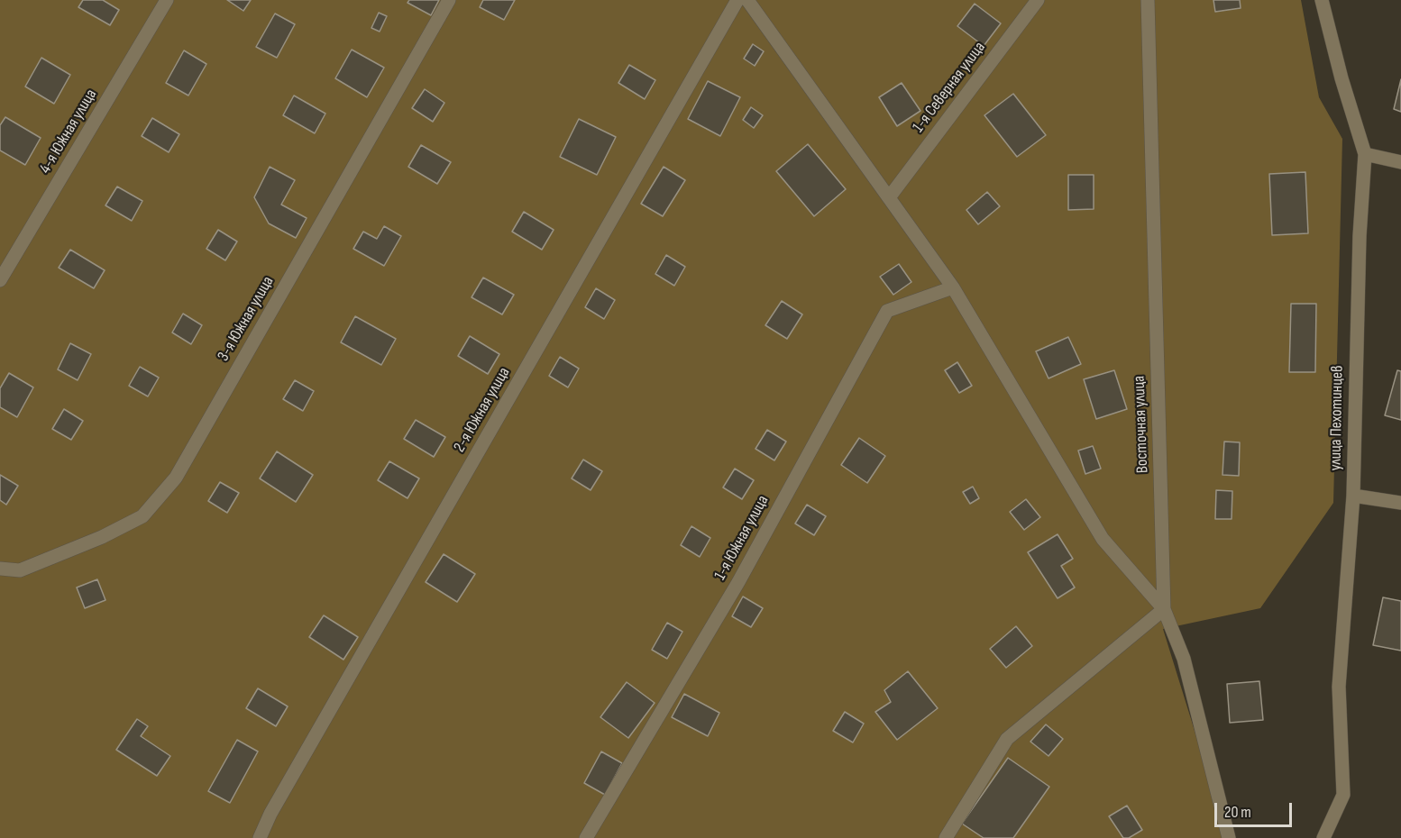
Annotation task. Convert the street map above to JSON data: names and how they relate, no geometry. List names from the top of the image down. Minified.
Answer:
{"streets":{"street":["1-я Северная улица","4-я Южная улица","3-я Южная улица","2-я Южная улица","улица Пехотинцев","Восточная улица","1-я Южная улица"]},"scale_bar":"20 m"}
